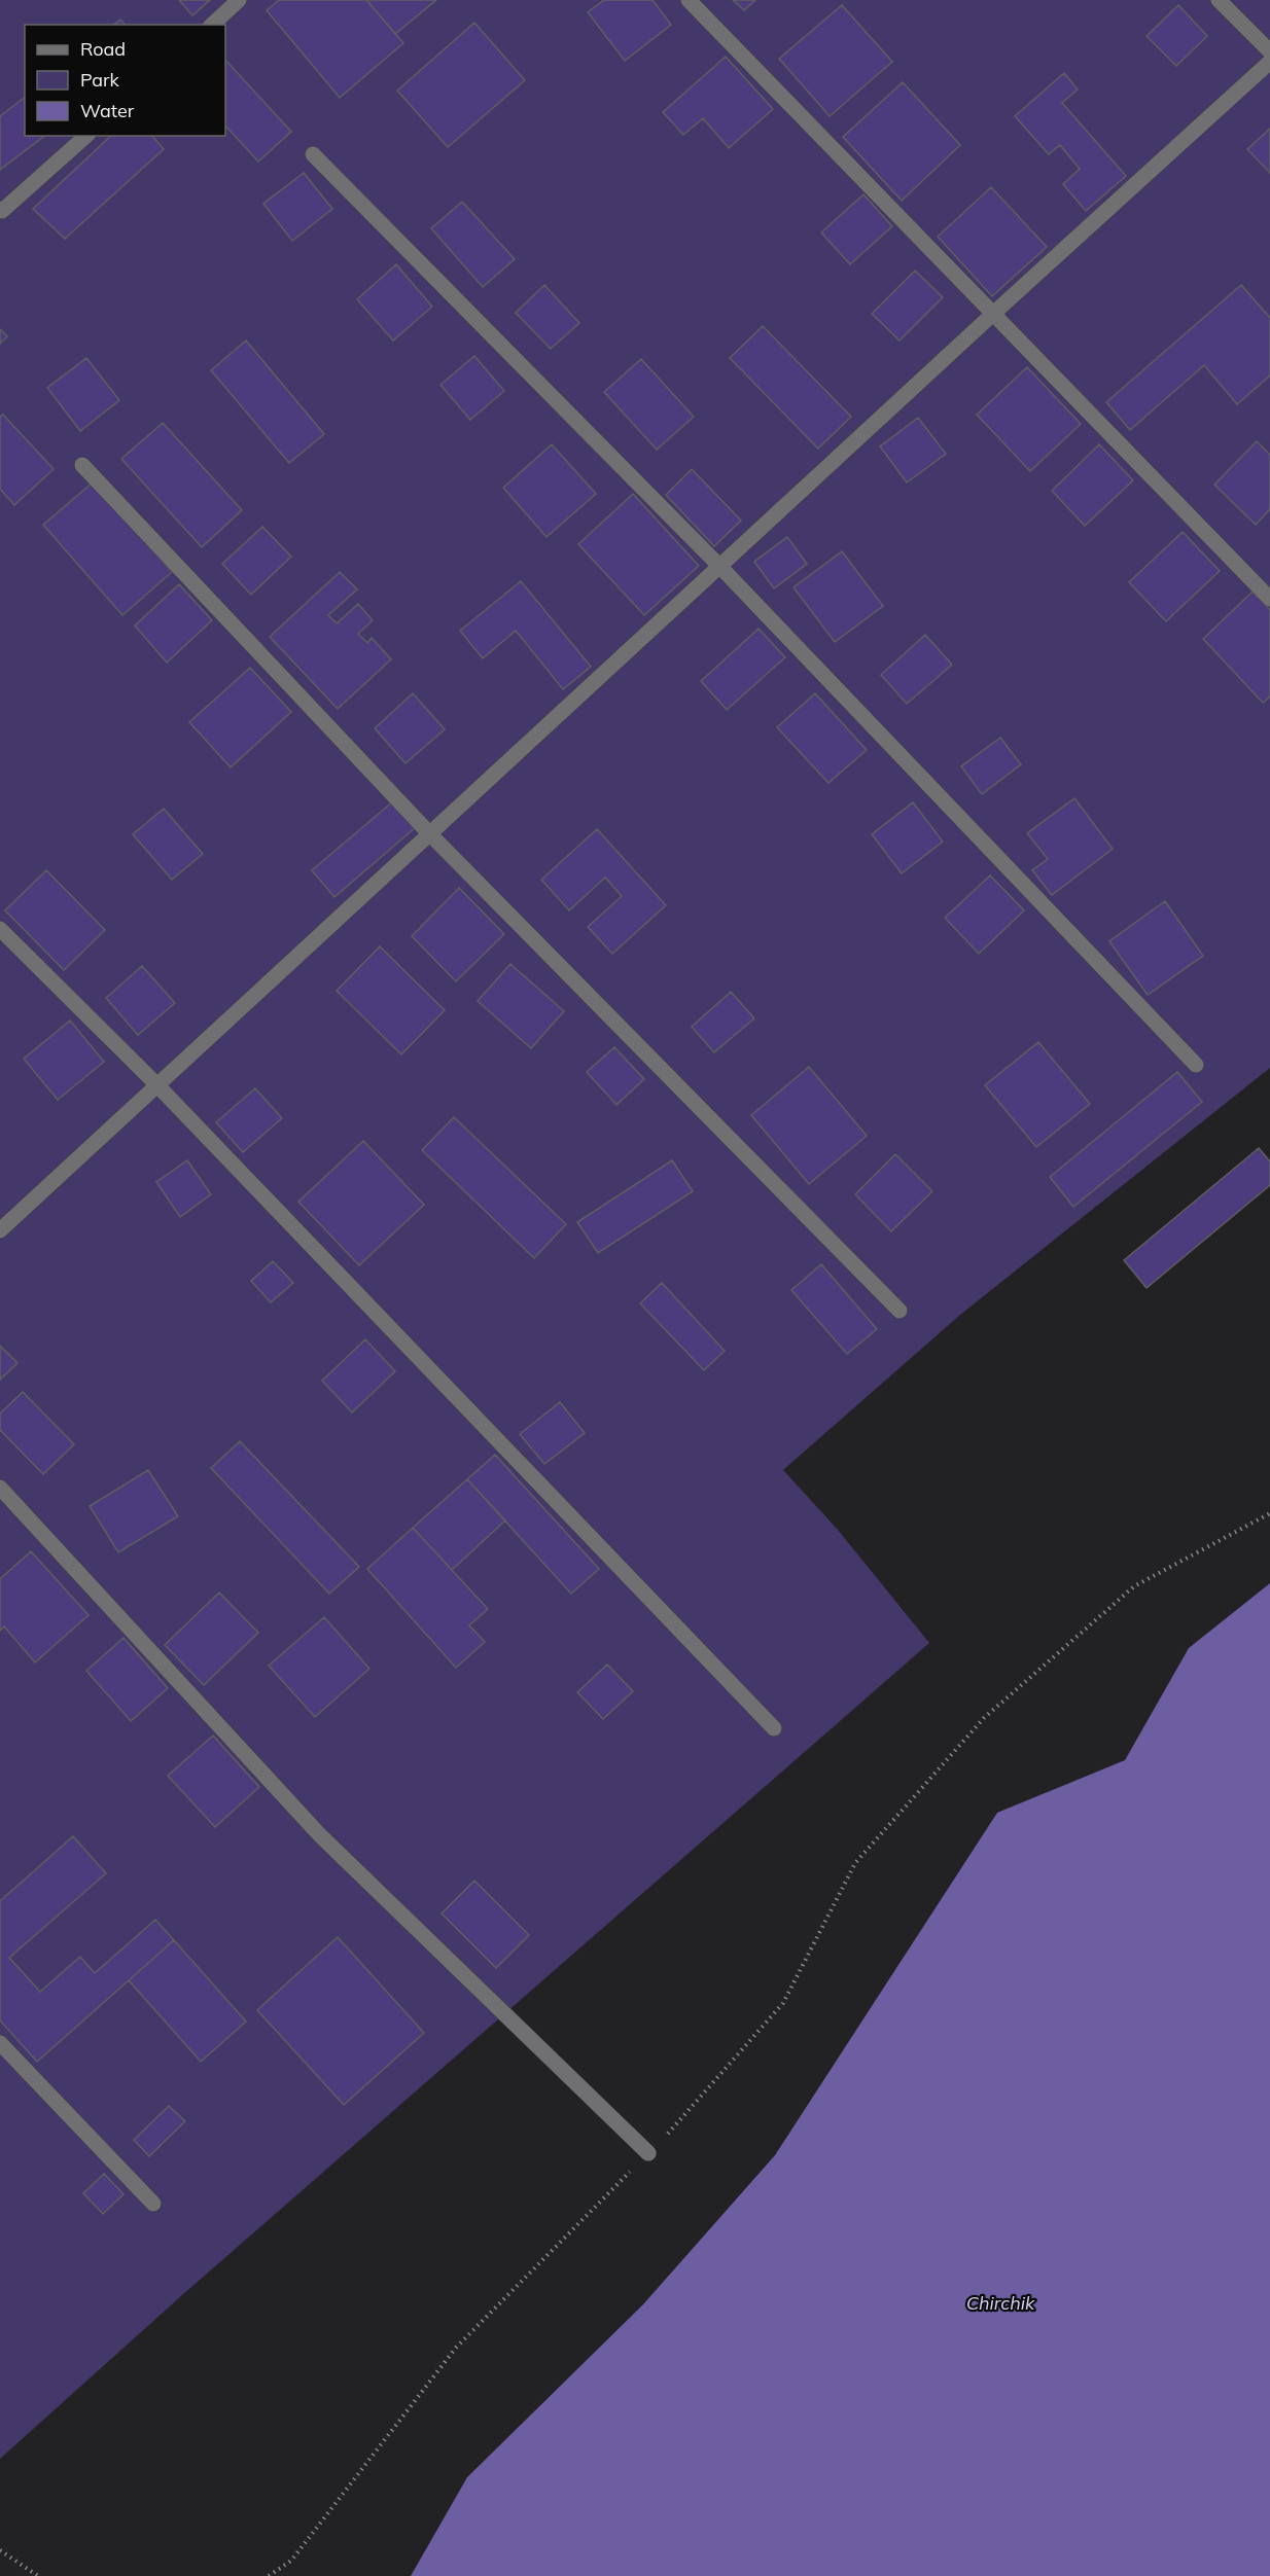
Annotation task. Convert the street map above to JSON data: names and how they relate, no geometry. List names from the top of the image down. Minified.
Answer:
{"water":["Chirchik"],"legend":["Road","Park","Water"]}
